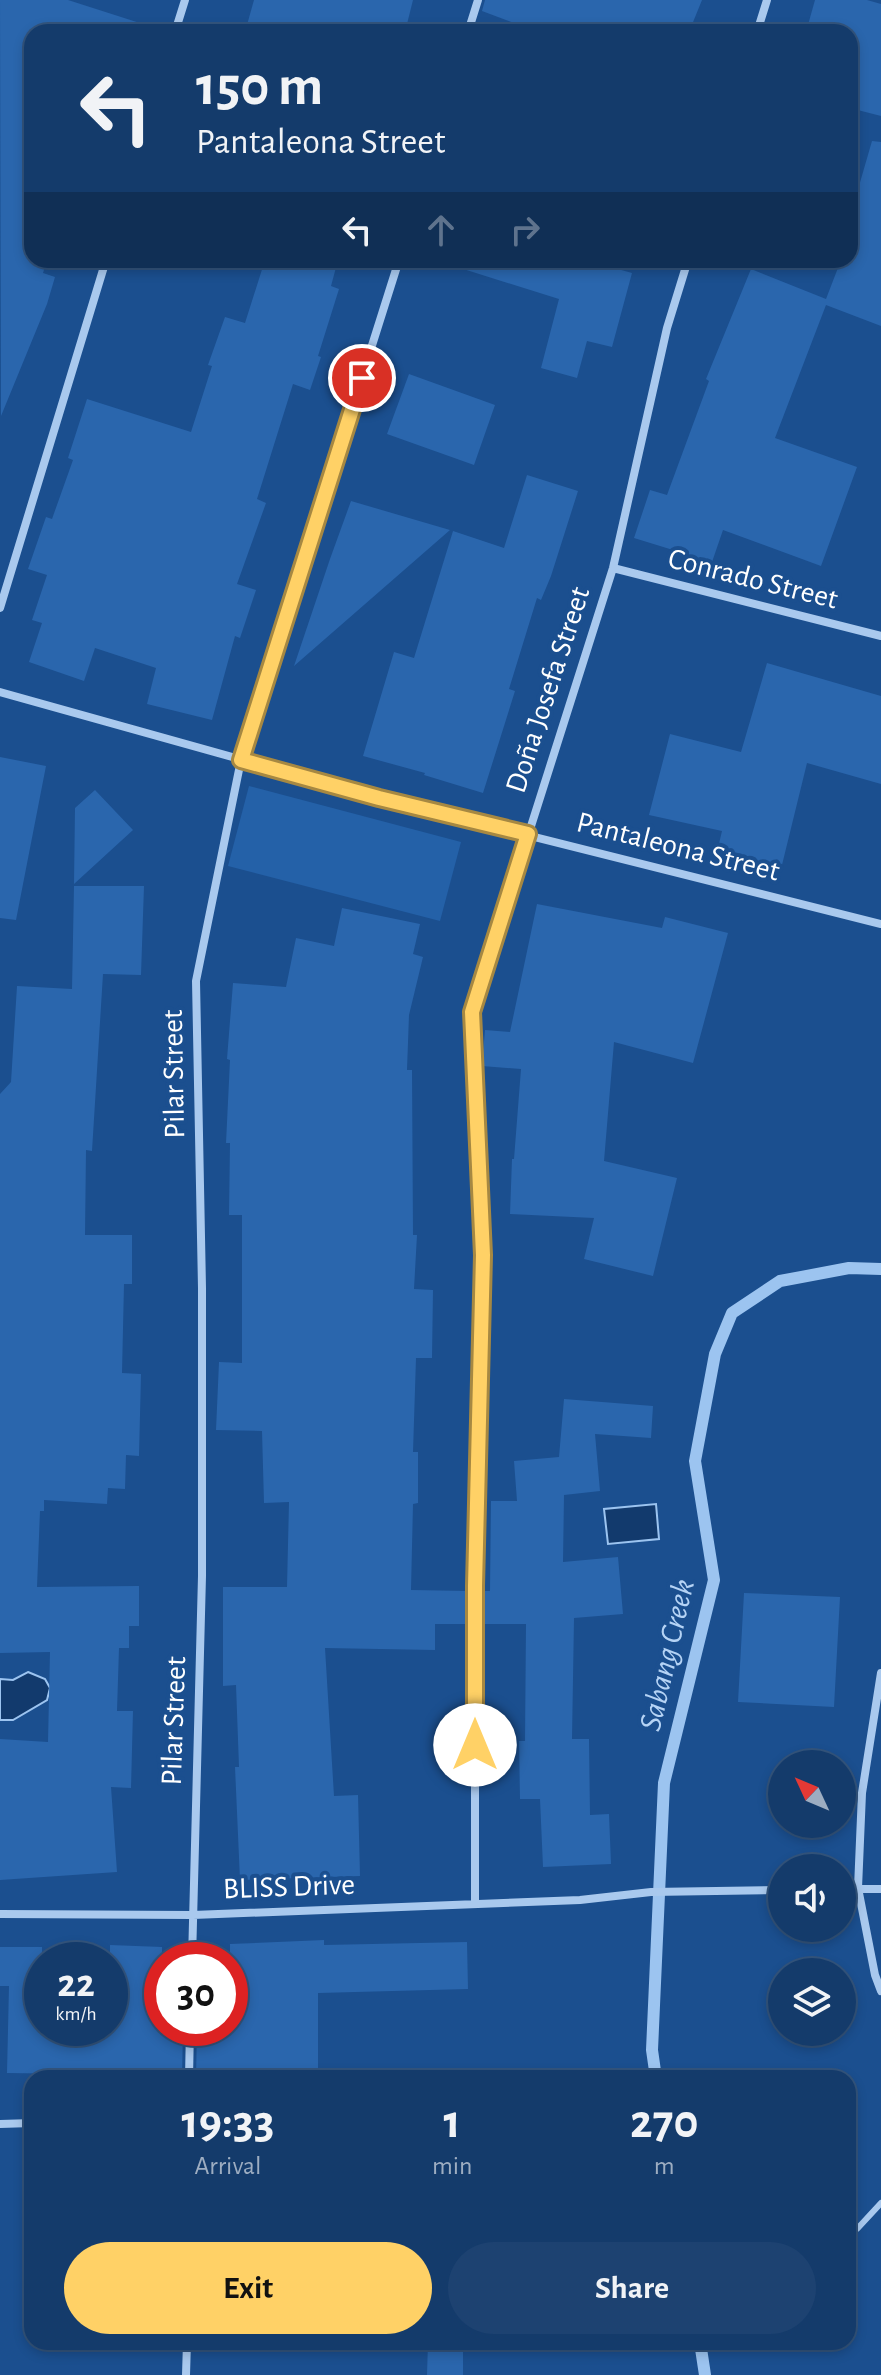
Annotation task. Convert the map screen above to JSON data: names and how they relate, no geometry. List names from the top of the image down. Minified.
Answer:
{"streets":{"street":["Conrado Street","Doña Josefa Street","Pantaleona Street","Pilar Street","BLISS Drive"]},"crossings":[["Conrado Street","Doña Josefa Street"],["Doña Josefa Street","Pantaleona Street"],["Doña Josefa Street","BLISS Drive"],["Pantaleona Street","Pilar Street"],["Pilar Street","BLISS Drive"]],"water":["Sabang Creek"],"north":"top left","page":{"turn":["150 m","Pantaleona Street"],"speed":"22 km/h","limit":"30","eta":["19:33","Arrival","1","min","270","m"],"buttons":["Exit","Share"]}}
